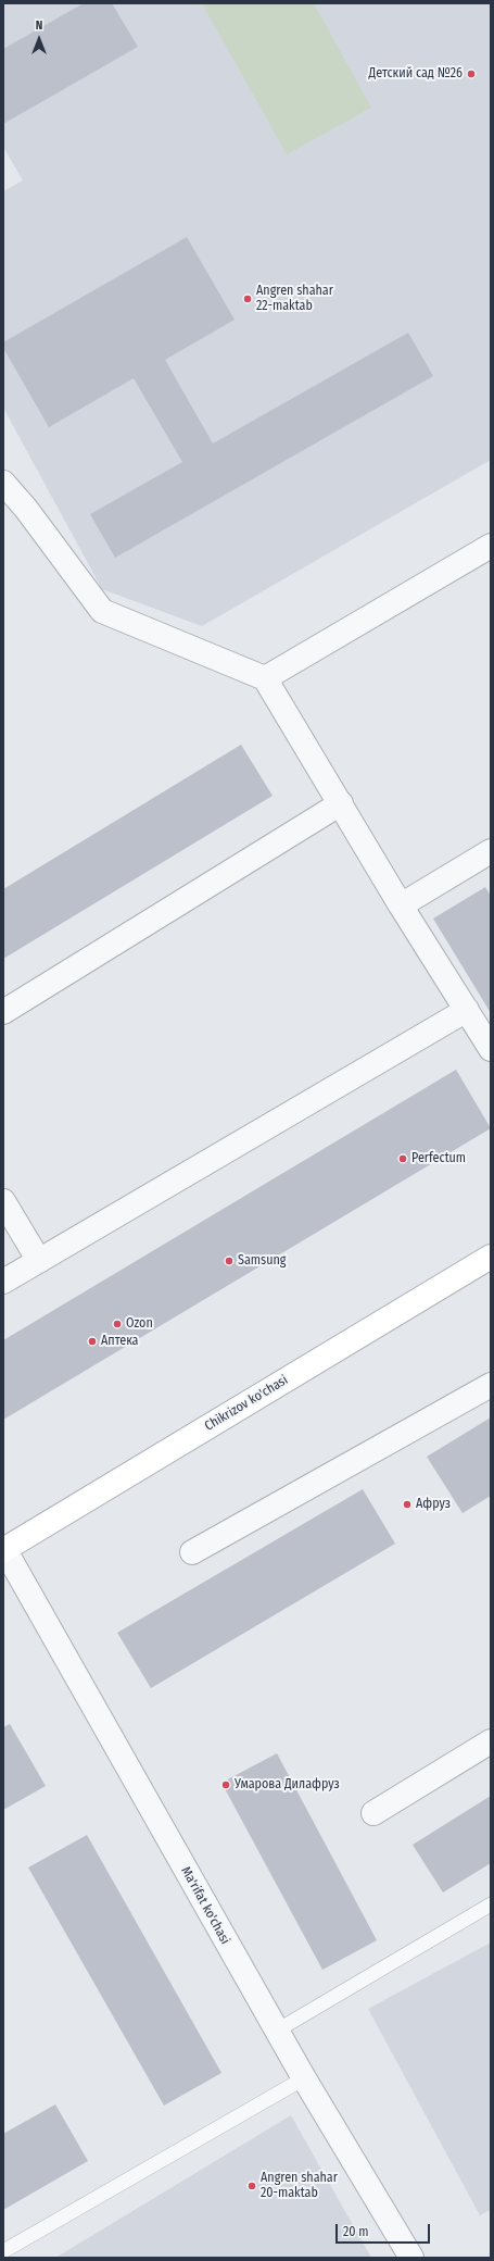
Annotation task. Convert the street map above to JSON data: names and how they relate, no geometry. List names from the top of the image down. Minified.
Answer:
{"streets":{"main road":["Chikrizov ko'chasi"],"street":["Ma'rifat ko'chasi"]},"crossings":[["Chikrizov ko'chasi","Ma'rifat ko'chasi"]],"places":["Детский сад №26","Angren shahar 22-maktab","Perfectum","Samsung","Ozon","Аптека","Афруз","Умарова Дилафруз","Angren shahar 20-maktab"],"scale_bar":"20 m","north":"top"}
